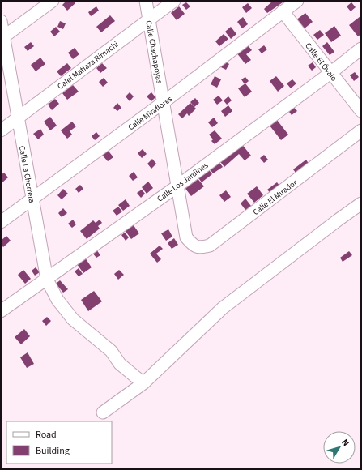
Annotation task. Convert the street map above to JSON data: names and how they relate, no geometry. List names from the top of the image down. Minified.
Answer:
{"streets":{"street":["Calle Chachapoyas","Calle El Óvalo","Calel Matiaza Rimachi","Calle Miraflores","Calle La Chorrera","Calle Los Jardines","Calle El Mirador"]},"crossings":[["Calle Chachapoyas","Calel Matiaza Rimachi"],["Calle Chachapoyas","Calle Miraflores"],["Calle Chachapoyas","Calle Los Jardines"],["Calle Chachapoyas","Calle El Mirador"],["Calle El Óvalo","Calle Miraflores"],["Calle El Óvalo","Calle Los Jardines"],["Calel Matiaza Rimachi","Calle La Chorrera"],["Calle Miraflores","Calle La Chorrera"],["Calle La Chorrera","Calle Los Jardines"]],"legend":["Road","Building"],"north":"top right"}
